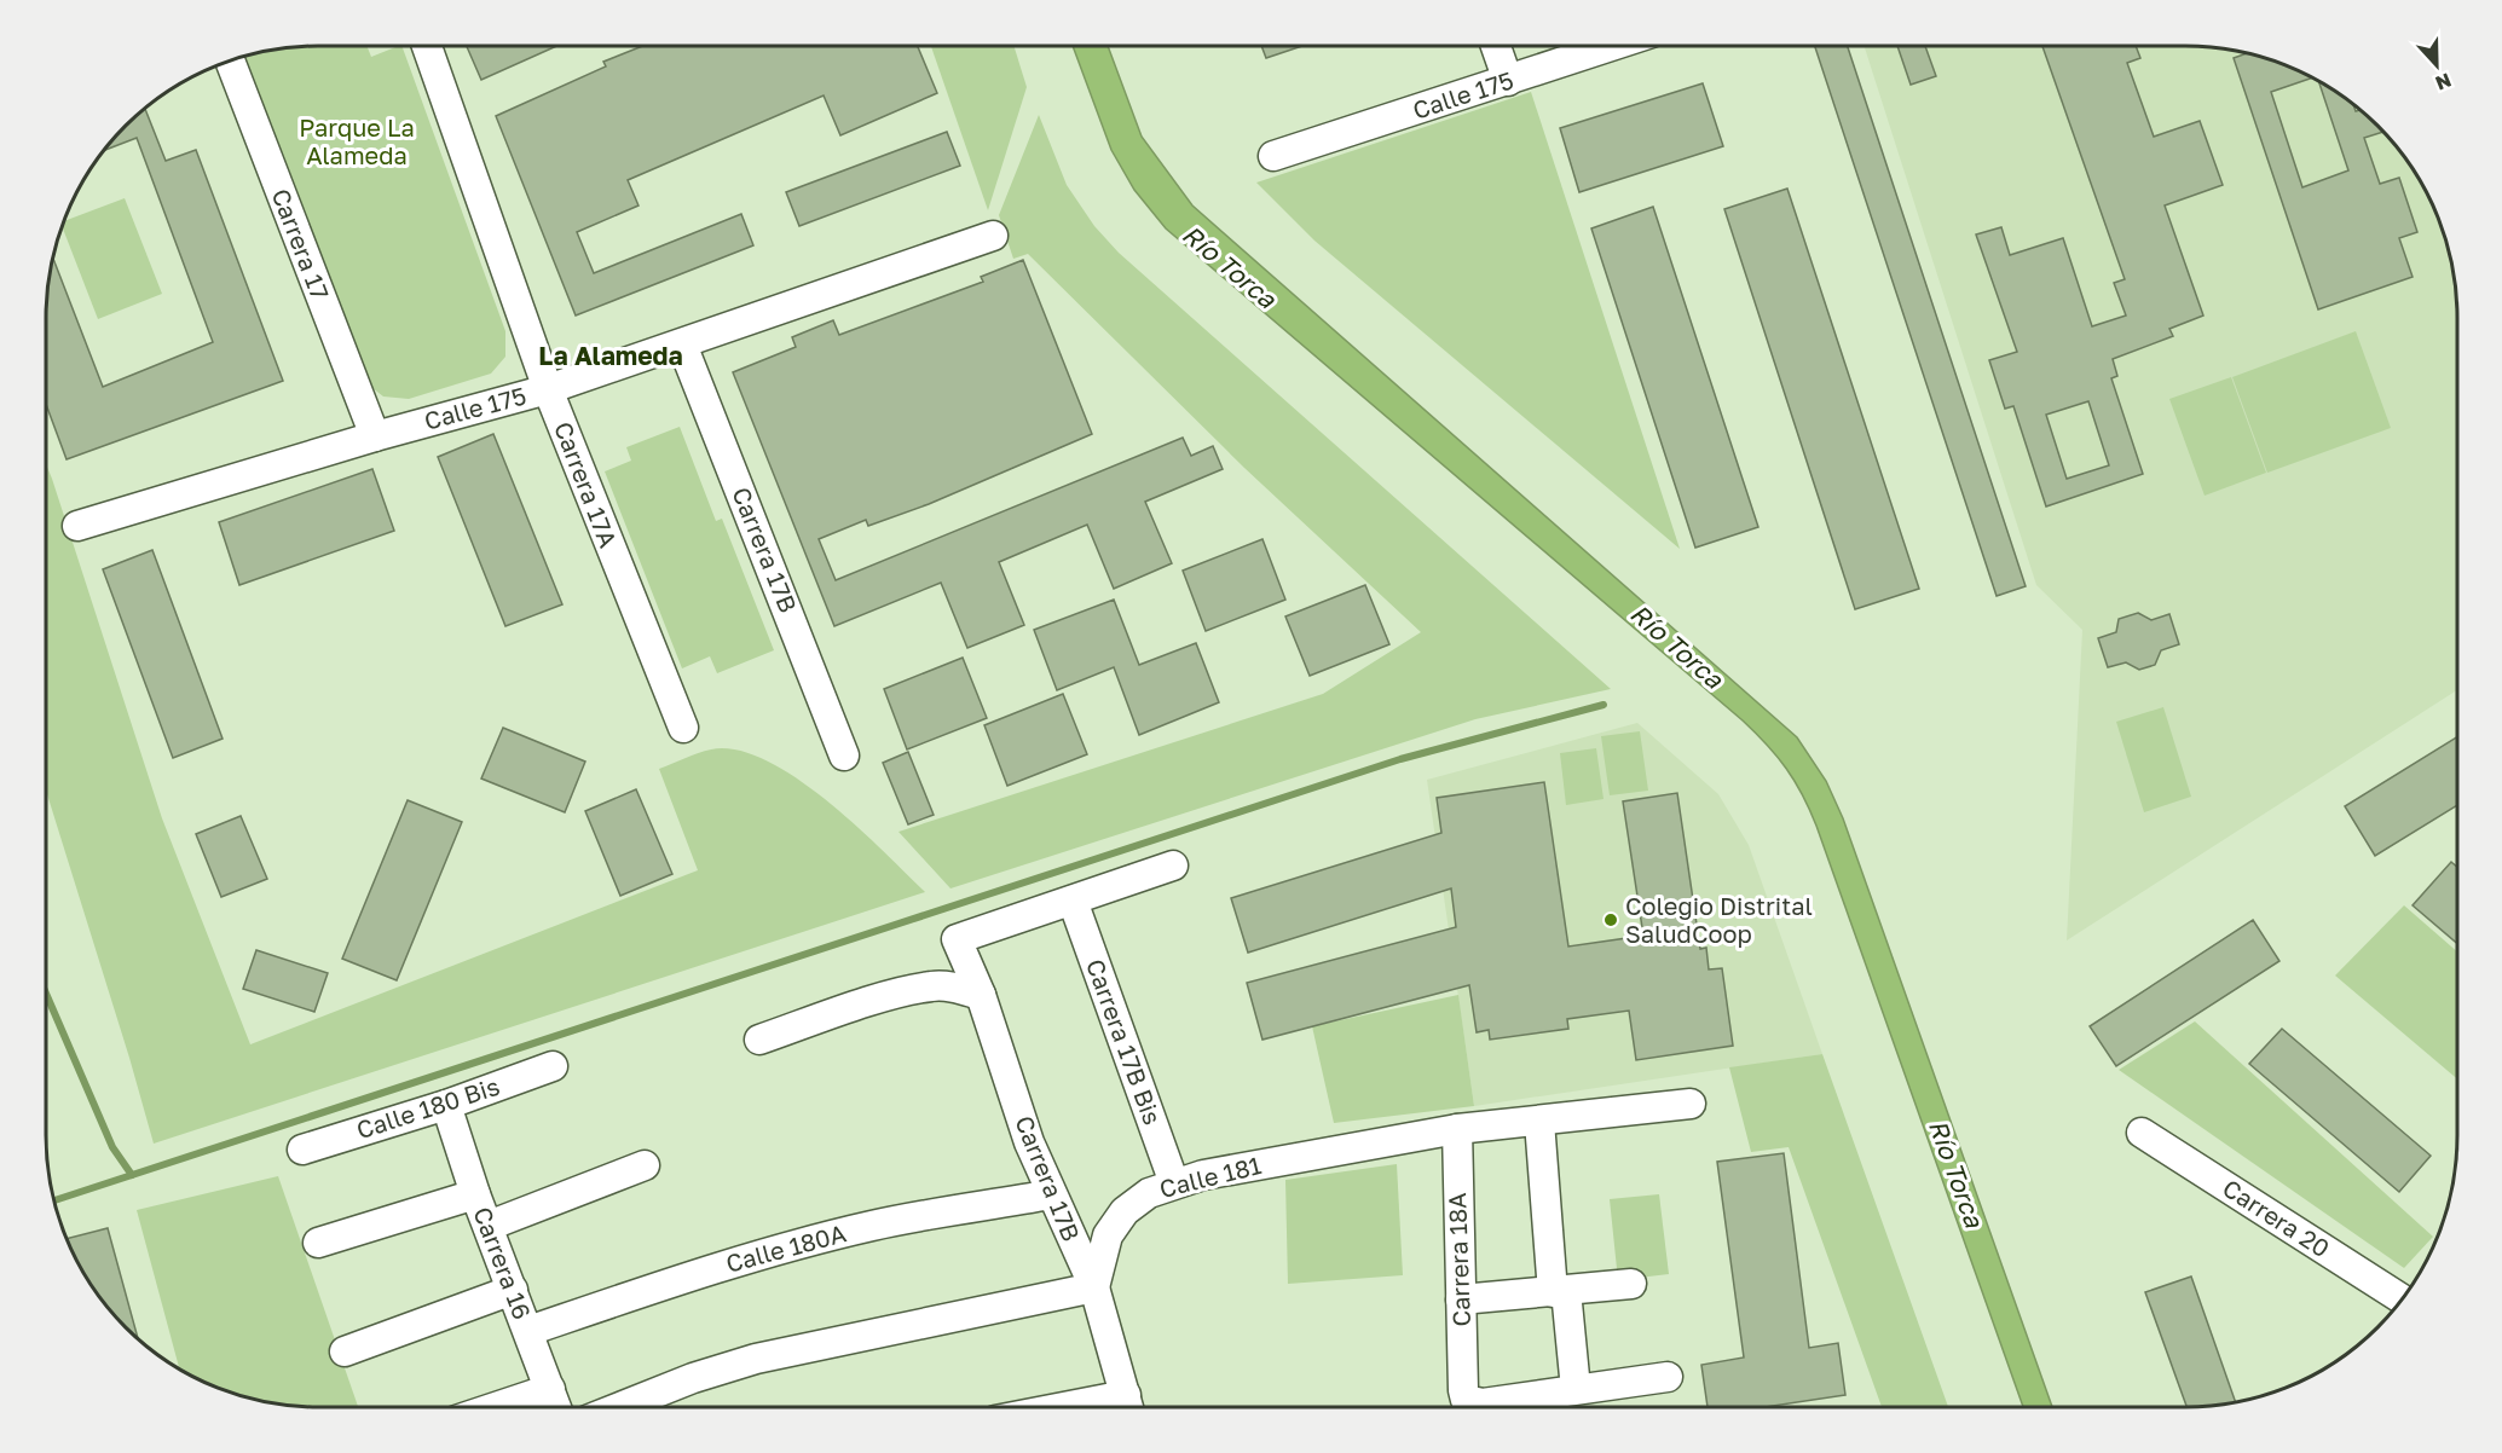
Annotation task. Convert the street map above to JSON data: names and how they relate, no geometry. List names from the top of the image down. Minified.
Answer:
{"streets":{"street":["Calle 175","Carrera 17","Carrera 17A","Carrera 17B","Carrera 17B Bis","Calle 180 Bis","Calle 181","Carrera 20","Calle 180A","Carrera 18A","Carrera 16"]},"crossings":[["Calle 175","Carrera 17"],["Calle 175","Carrera 17A"],["Calle 175","Carrera 17B"],["Carrera 17B","Carrera 17B Bis"],["Carrera 17B","Calle 181"],["Carrera 17B","Calle 180A"],["Carrera 17B Bis","Calle 181"],["Calle 180 Bis","Carrera 16"],["Calle 181","Carrera 18A"],["Calle 180A","Carrera 16"]],"districts":["La Alameda"],"water":["Río Torca"],"parks":["Parque La Alameda"],"places":["Colegio Distrital SaludCoop"],"north":"bottom"}
